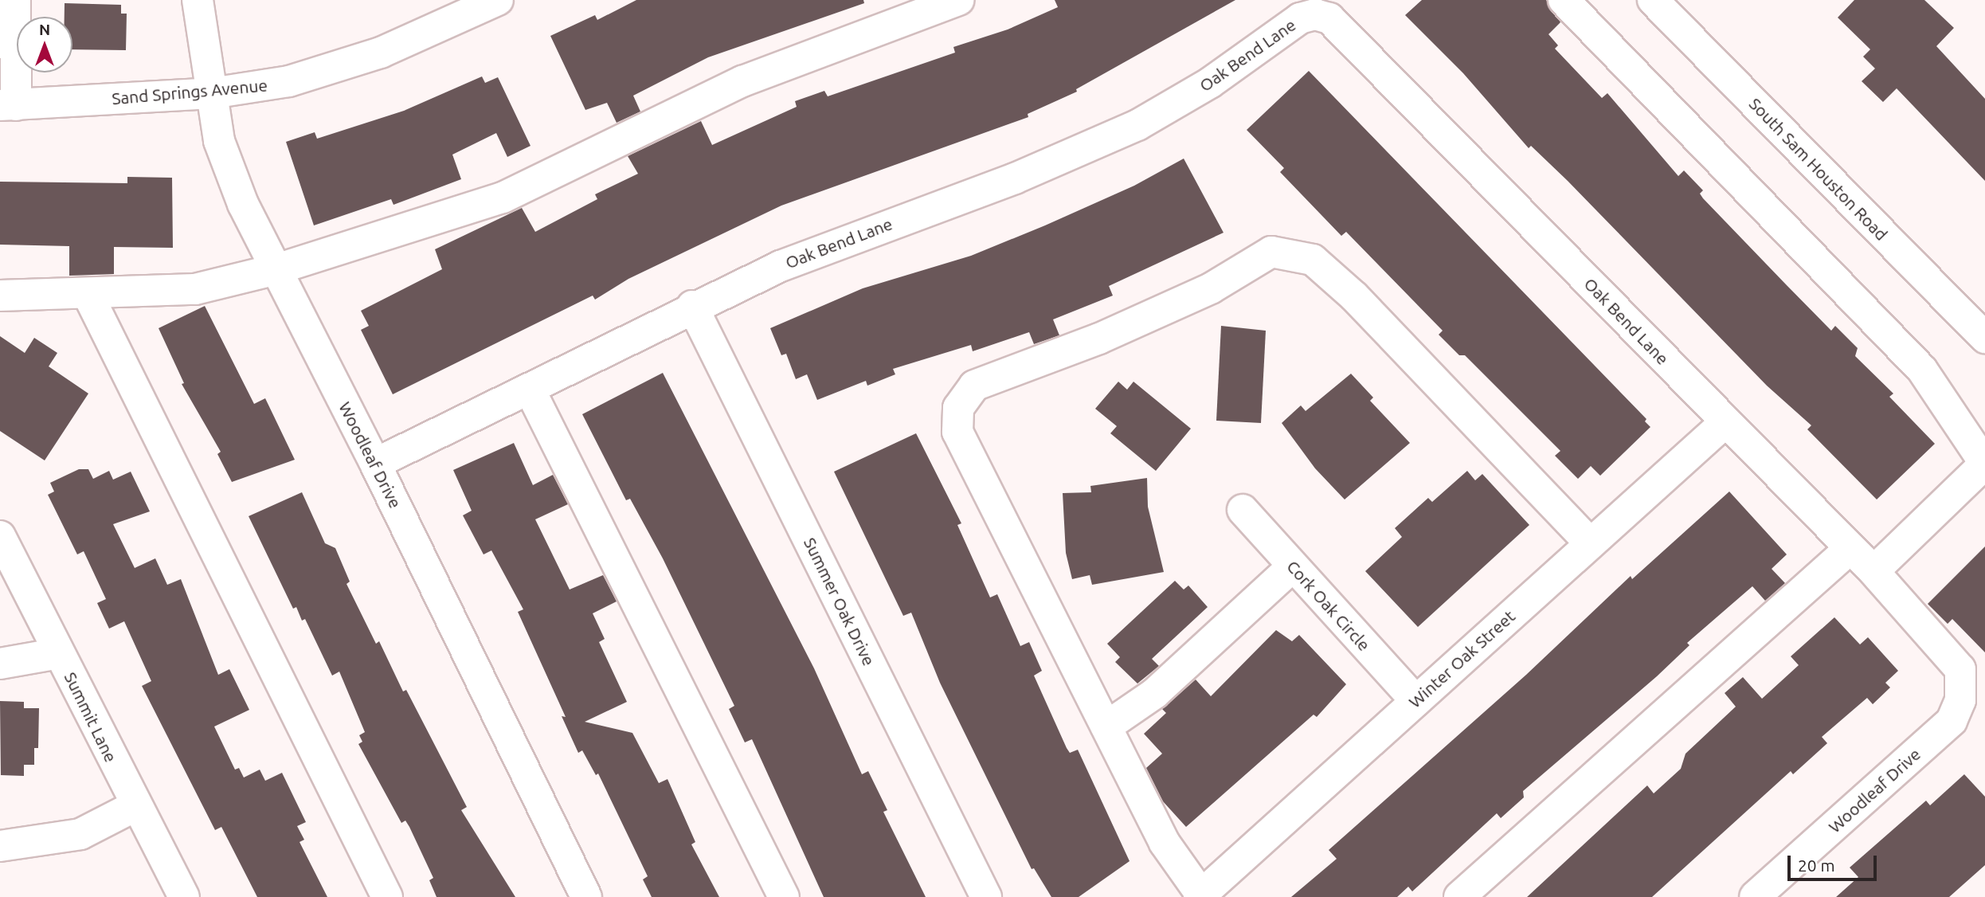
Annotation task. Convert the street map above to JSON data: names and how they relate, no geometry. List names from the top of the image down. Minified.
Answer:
{"streets":{"street":["Oak Bend Lane","Sand Springs Avenue","South Sam Houston Road","Woodleaf Drive","Summer Oak Drive","Cork Oak Circle","Winter Oak Street","Summit Lane"]},"crossings":[["Oak Bend Lane","Woodleaf Drive"],["Oak Bend Lane","Summer Oak Drive"],["Oak Bend Lane","Winter Oak Street"],["Sand Springs Avenue","Woodleaf Drive"],["Cork Oak Circle","Winter Oak Street"]],"scale_bar":"20 m","north":"top"}
